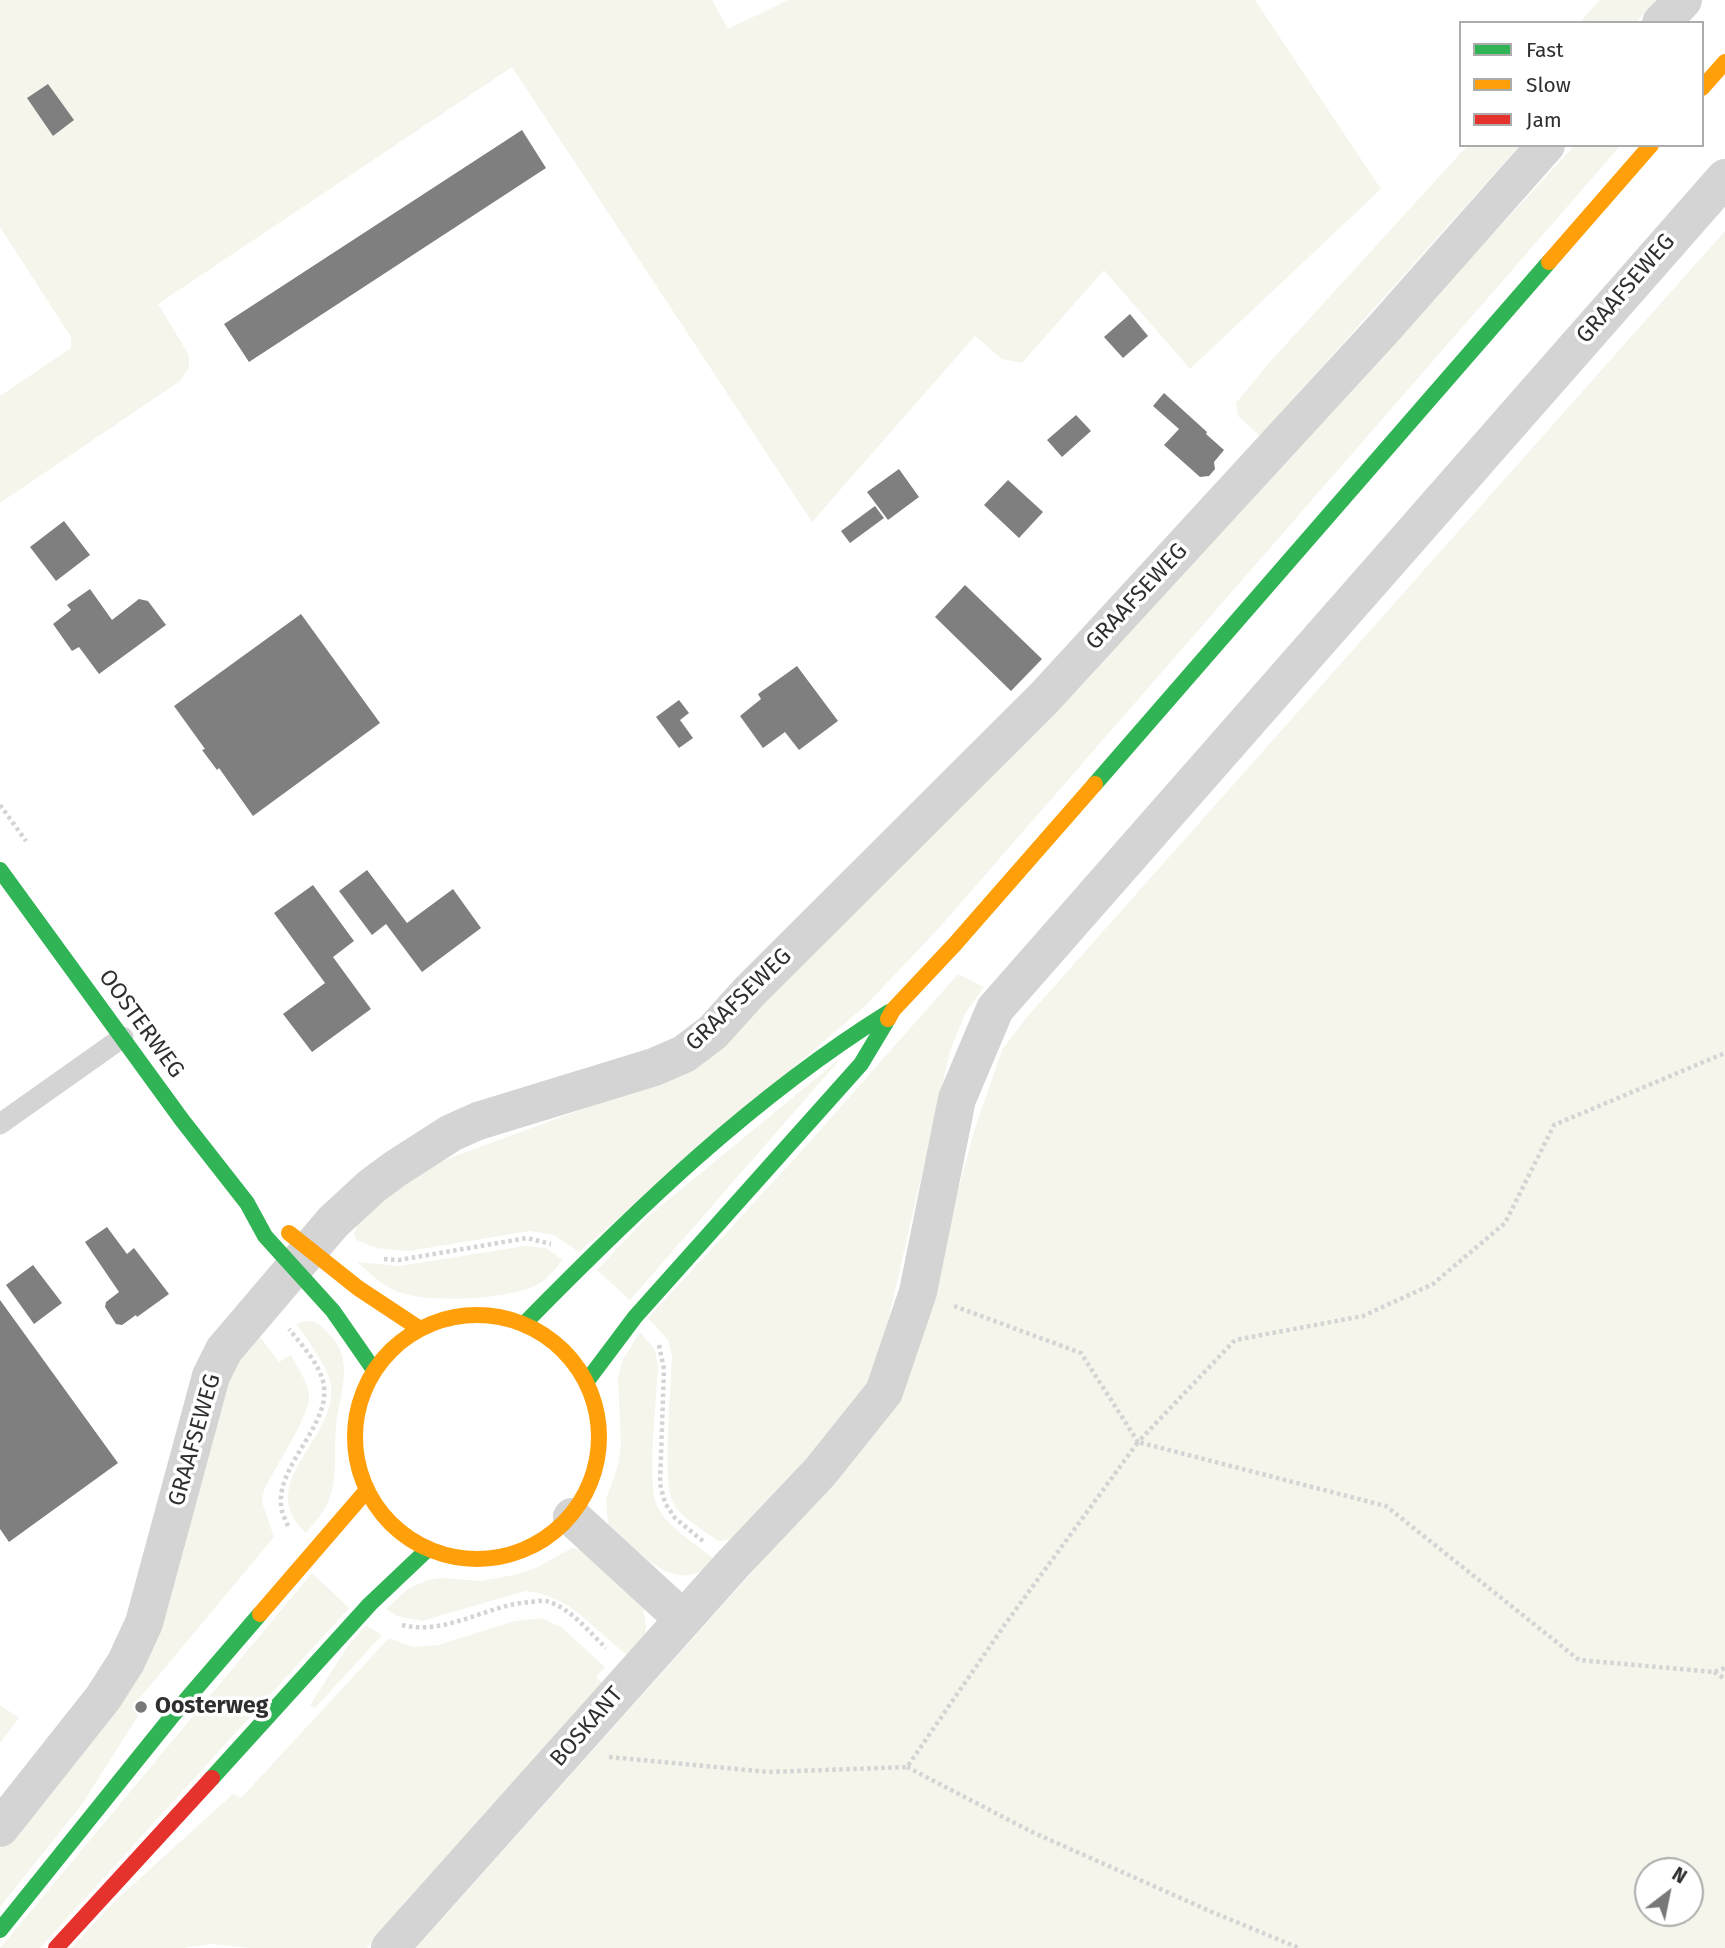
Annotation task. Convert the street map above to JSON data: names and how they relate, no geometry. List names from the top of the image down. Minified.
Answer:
{"streets":{"main road":["OOSTERWEG"],"street":["GRAAFSEWEG","BOSKANT"]},"crossings":[["GRAAFSEWEG","OOSTERWEG"],["GRAAFSEWEG","BOSKANT"]],"places":["Oosterweg"],"legend":["Fast","Slow","Jam"],"north":"top right"}
